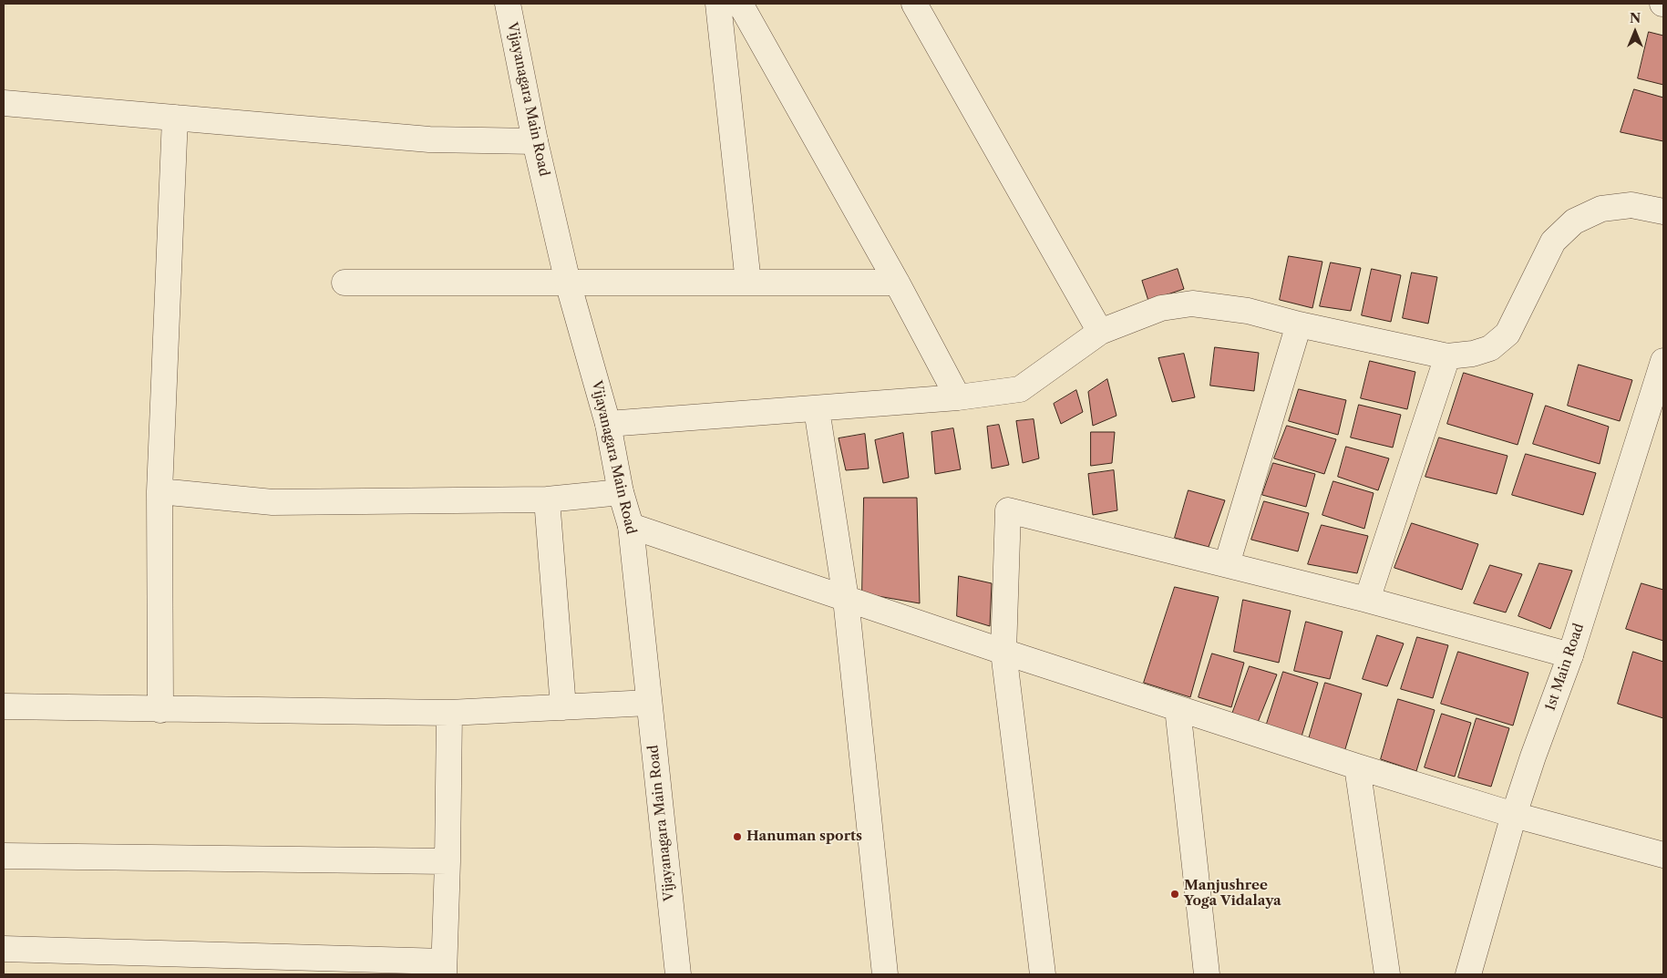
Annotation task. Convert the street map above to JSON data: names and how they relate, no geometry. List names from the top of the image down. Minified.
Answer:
{"streets":{"street":["Vijayanagara Main Road","1st Main Road"]},"places":["Hanuman sports","Manjushree Yoga Vidalaya"],"north":"top"}
